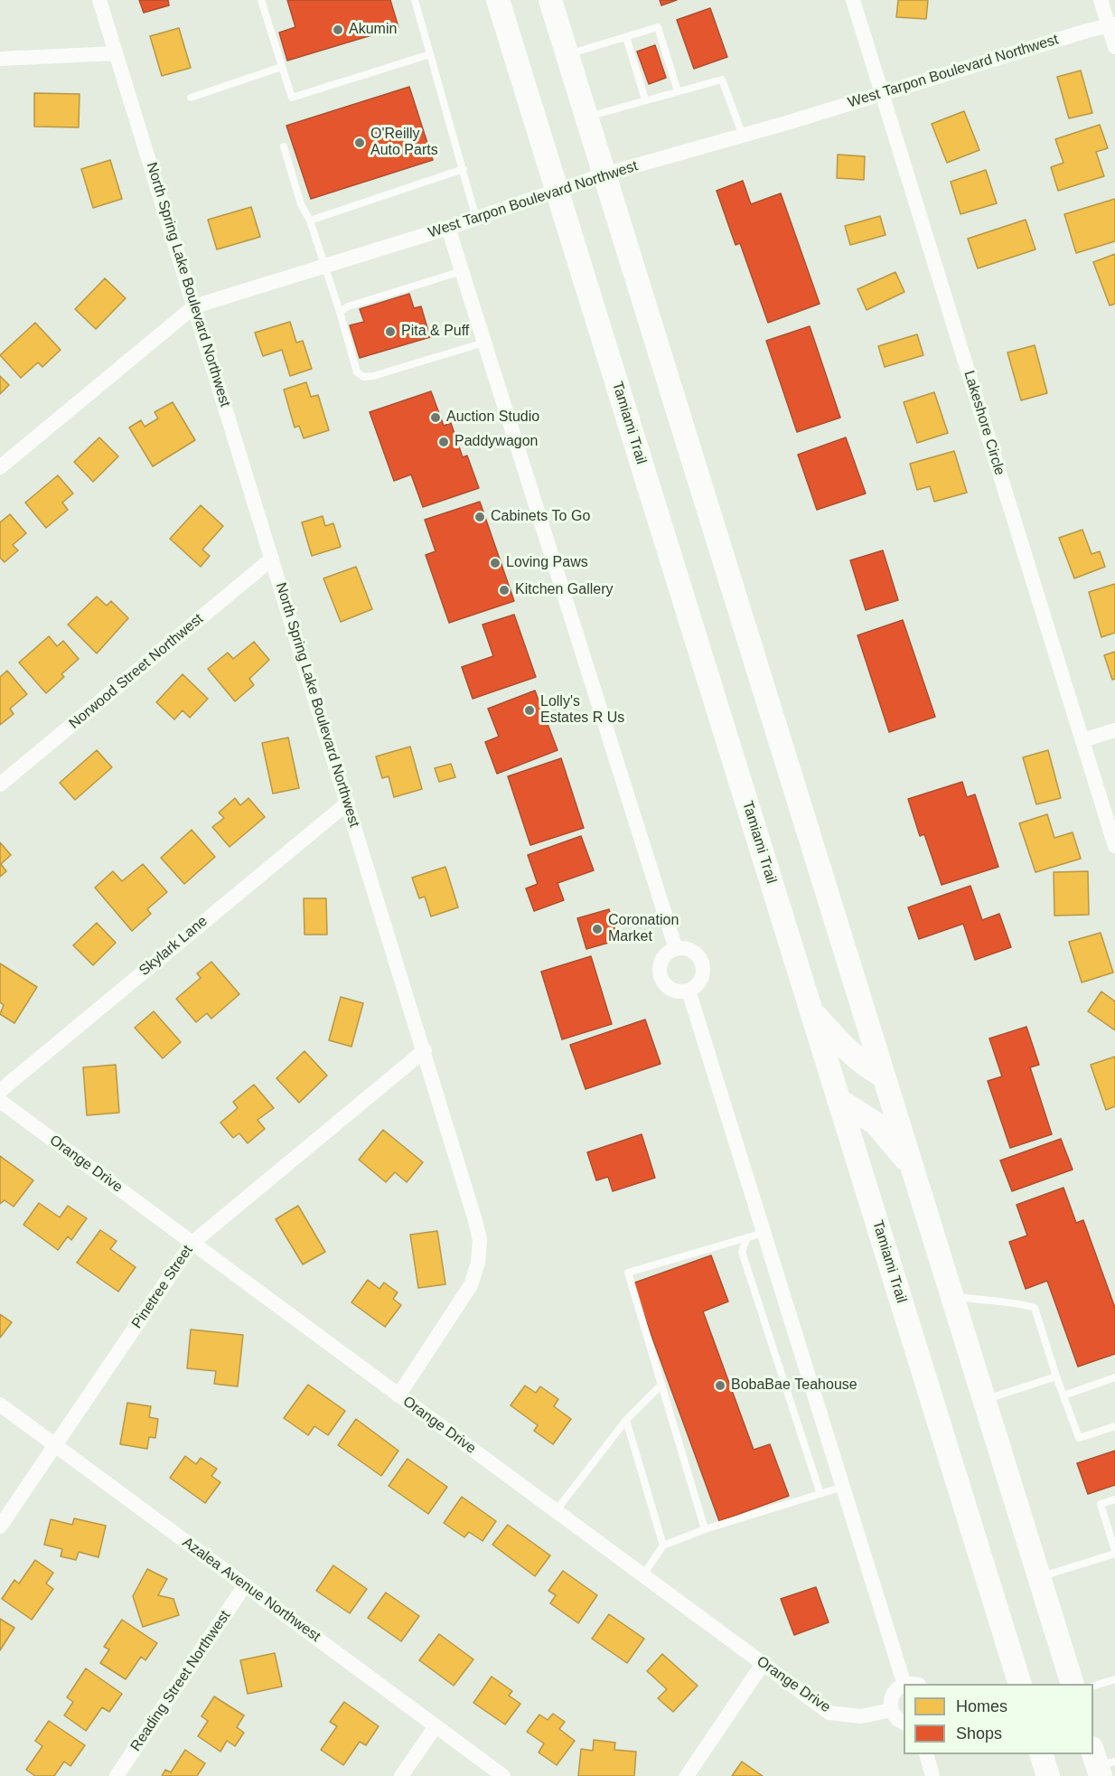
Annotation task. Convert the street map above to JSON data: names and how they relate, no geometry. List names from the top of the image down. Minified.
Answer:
{"streets":{"main road":["Tamiami Trail"],"street":["West Tarpon Boulevard Northwest","North Spring Lake Boulevard Northwest","Lakeshore Circle","Norwood Street Northwest","Skylark Lane","Orange Drive","Pinetree Street","Azalea Avenue Northwest","Reading Street Northwest"]},"crossings":[["West Tarpon Boulevard Northwest","North Spring Lake Boulevard Northwest"],["West Tarpon Boulevard Northwest","Tamiami Trail"],["West Tarpon Boulevard Northwest","Lakeshore Circle"],["North Spring Lake Boulevard Northwest","Norwood Street Northwest"],["North Spring Lake Boulevard Northwest","Skylark Lane"],["North Spring Lake Boulevard Northwest","Orange Drive"],["North Spring Lake Boulevard Northwest","Pinetree Street"],["Orange Drive","Pinetree Street"],["Pinetree Street","Azalea Avenue Northwest"],["Azalea Avenue Northwest","Reading Street Northwest"]],"places":["Akumin","O'Reilly Auto Parts","Pita & Puff","Auction Studio","Paddywagon","Cabinets To Go","Loving Paws","Kitchen Gallery","Lolly's Estates R Us","Coronation Market","BobaBae Teahouse"],"legend":["Homes","Shops"]}
